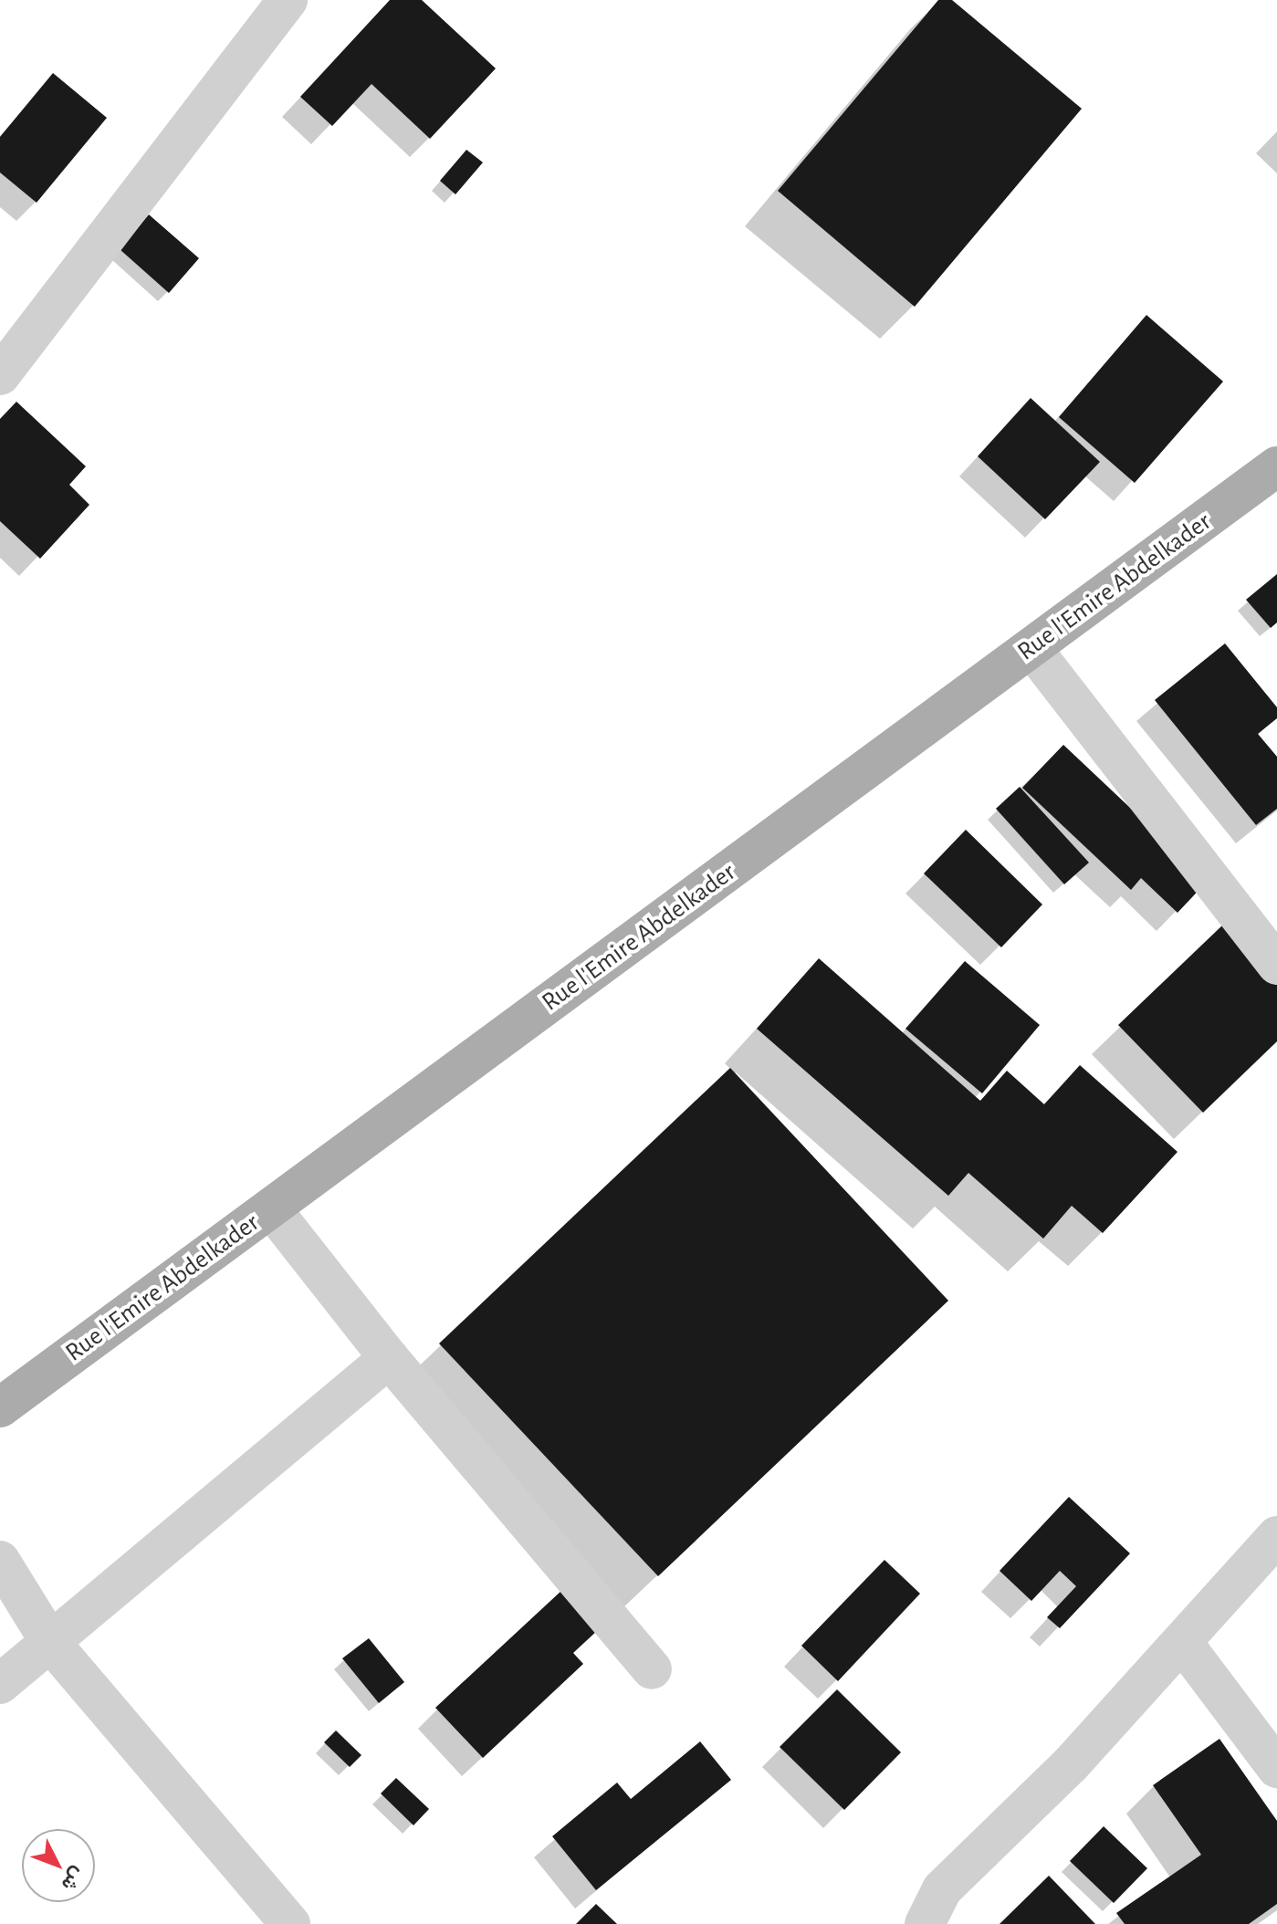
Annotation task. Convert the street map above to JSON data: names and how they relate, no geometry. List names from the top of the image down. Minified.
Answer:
{"streets":{"main road":["Rue l'Emire Abdelkader"]},"north":"bottom right"}
